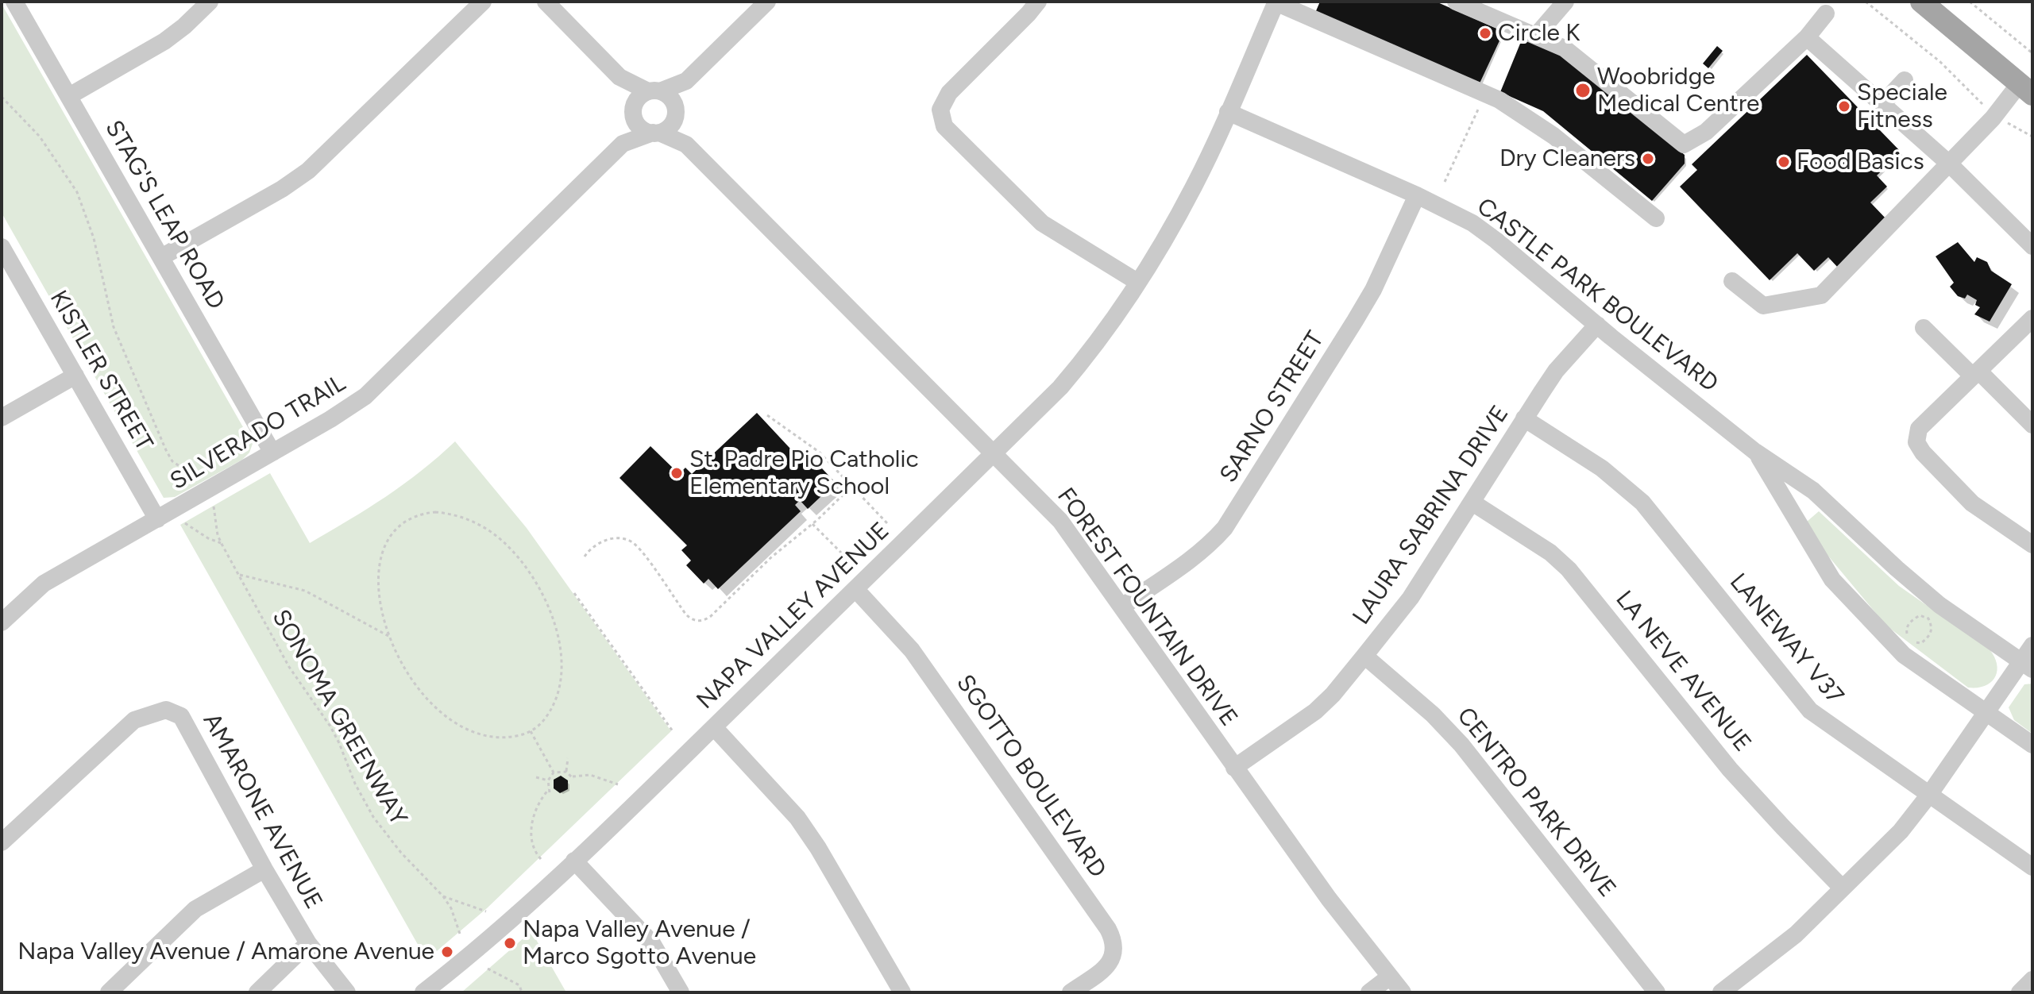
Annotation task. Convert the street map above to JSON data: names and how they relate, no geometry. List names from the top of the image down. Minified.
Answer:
{"streets":{"street":["STAG'S LEAP ROAD","CASTLE PARK BOULEVARD","KISTLER STREET","SARNO STREET","SILVERADO TRAIL","LAURA SABRINA DRIVE","FOREST FOUNTAIN DRIVE","NAPA VALLEY AVENUE","LANEWAY V37","LA NEVE AVENUE","SGOTTO BOULEVARD","CENTRO PARK DRIVE","AMARONE AVENUE"],"path":["SONOMA GREENWAY"]},"crossings":[["STAG'S LEAP ROAD","SILVERADO TRAIL"],["CASTLE PARK BOULEVARD","SARNO STREET"],["CASTLE PARK BOULEVARD","LAURA SABRINA DRIVE"],["CASTLE PARK BOULEVARD","NAPA VALLEY AVENUE"],["KISTLER STREET","SILVERADO TRAIL"],["SARNO STREET","FOREST FOUNTAIN DRIVE"],["SILVERADO TRAIL","FOREST FOUNTAIN DRIVE"],["LAURA SABRINA DRIVE","FOREST FOUNTAIN DRIVE"],["LAURA SABRINA DRIVE","LANEWAY V37"],["LAURA SABRINA DRIVE","LA NEVE AVENUE"],["LAURA SABRINA DRIVE","CENTRO PARK DRIVE"],["FOREST FOUNTAIN DRIVE","NAPA VALLEY AVENUE"],["NAPA VALLEY AVENUE","SGOTTO BOULEVARD"]],"places":["Circle K","Woobridge Medical Centre","Speciale Fitness","Dry Cleaners","Food Basics","St. Padre Pio Catholic Elementary School","Napa Valley Avenue / Marco Sgotto Avenue","Napa Valley Avenue / Amarone Avenue"]}
